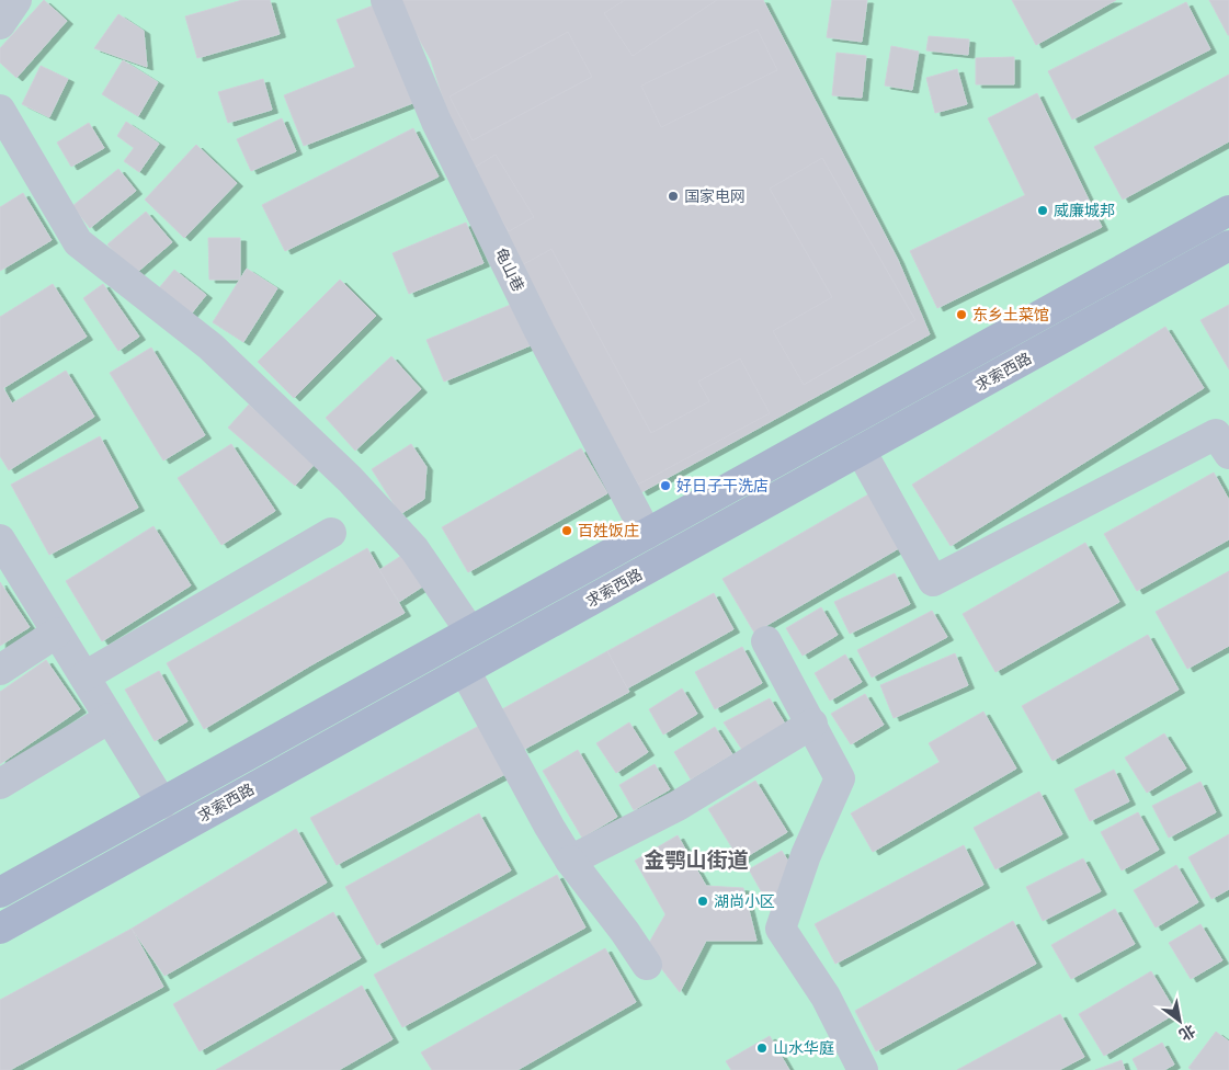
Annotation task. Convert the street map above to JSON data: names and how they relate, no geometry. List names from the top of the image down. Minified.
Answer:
{"streets":{"main road":["求索西路"],"street":["龟山巷"]},"crossings":[["龟山巷","求索西路"]],"districts":["金鹗山街道"],"places":["国家电网","威廉城邦","东乡土菜馆","好日子干洗店","百姓饭庄","湖尚小区","山水华庭"],"north":"bottom right"}
